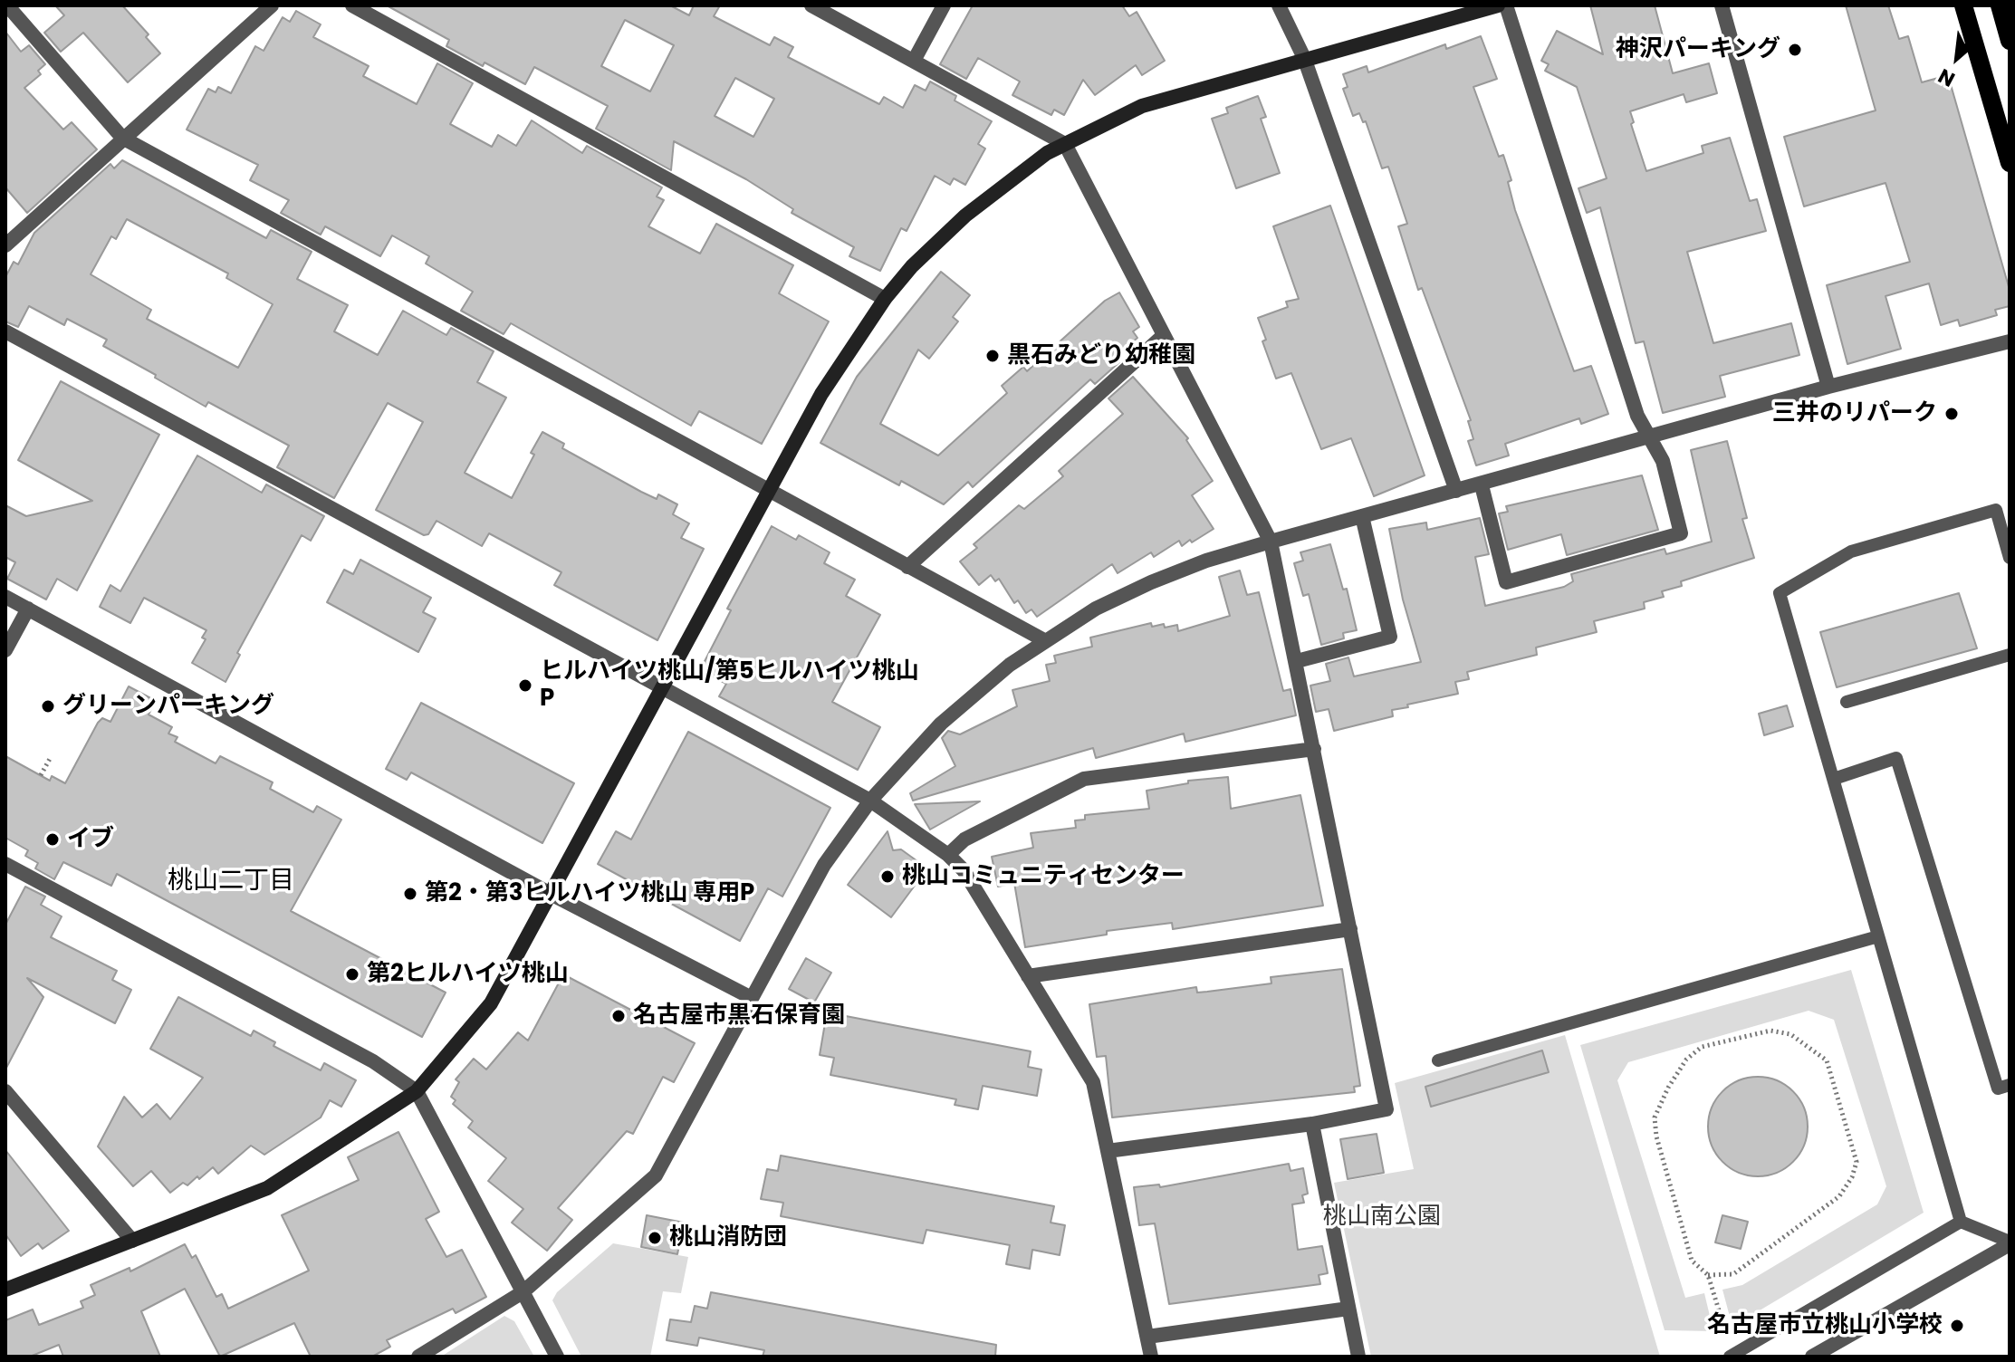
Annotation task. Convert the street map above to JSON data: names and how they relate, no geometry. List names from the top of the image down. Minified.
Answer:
{"districts":["桃山二丁目"],"parks":["桃山南公園"],"places":["神沢パーキング","黒石みどり幼稚園","三井のリパーク","ヒルハイツ桃山/第5ヒルハイツ桃山 P","グリーンパーキング","イブ","桃山コミュニティセンター","第2・第3ヒルハイツ桃山 専用P","第2ヒルハイツ桃山","名古屋市黒石保育園","桃山消防団","名古屋市立桃山小学校"],"north":"bottom left"}
